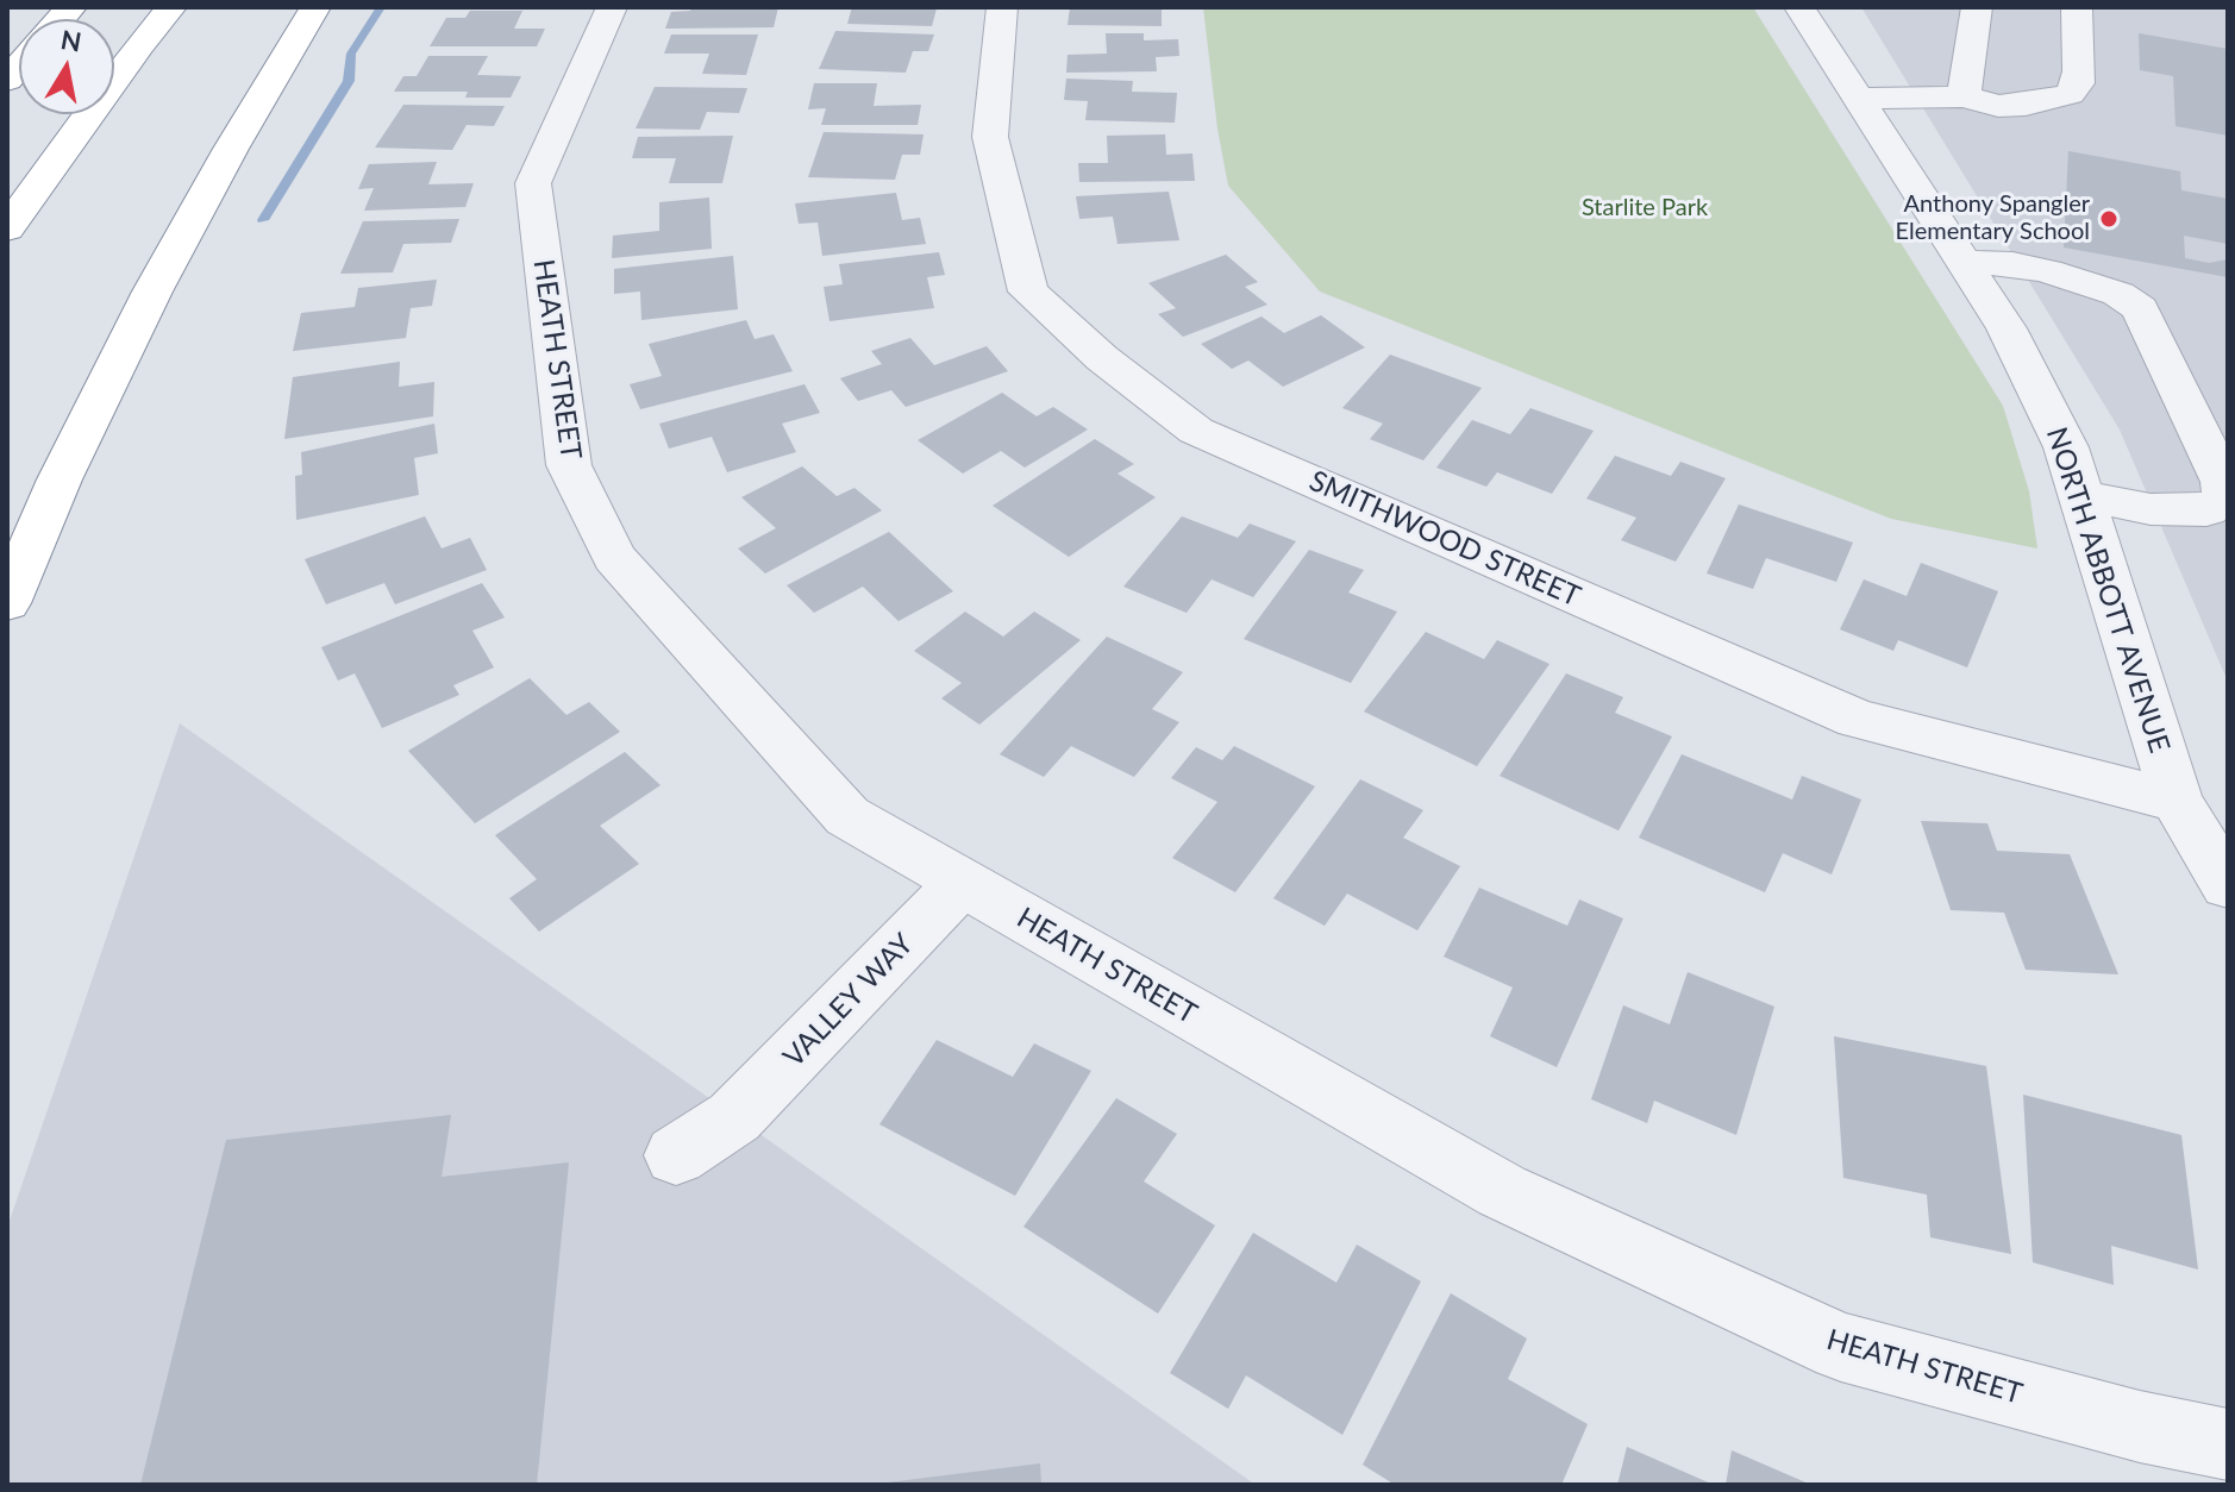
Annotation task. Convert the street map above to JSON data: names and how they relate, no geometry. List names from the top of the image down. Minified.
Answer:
{"streets":{"street":["HEATH STREET","SMITHWOOD STREET","NORTH ABBOTT AVENUE","VALLEY WAY"]},"crossings":[["HEATH STREET","VALLEY WAY"],["SMITHWOOD STREET","NORTH ABBOTT AVENUE"]],"parks":["Starlite Park"],"places":["Anthony Spangler Elementary School"],"north":"top"}
